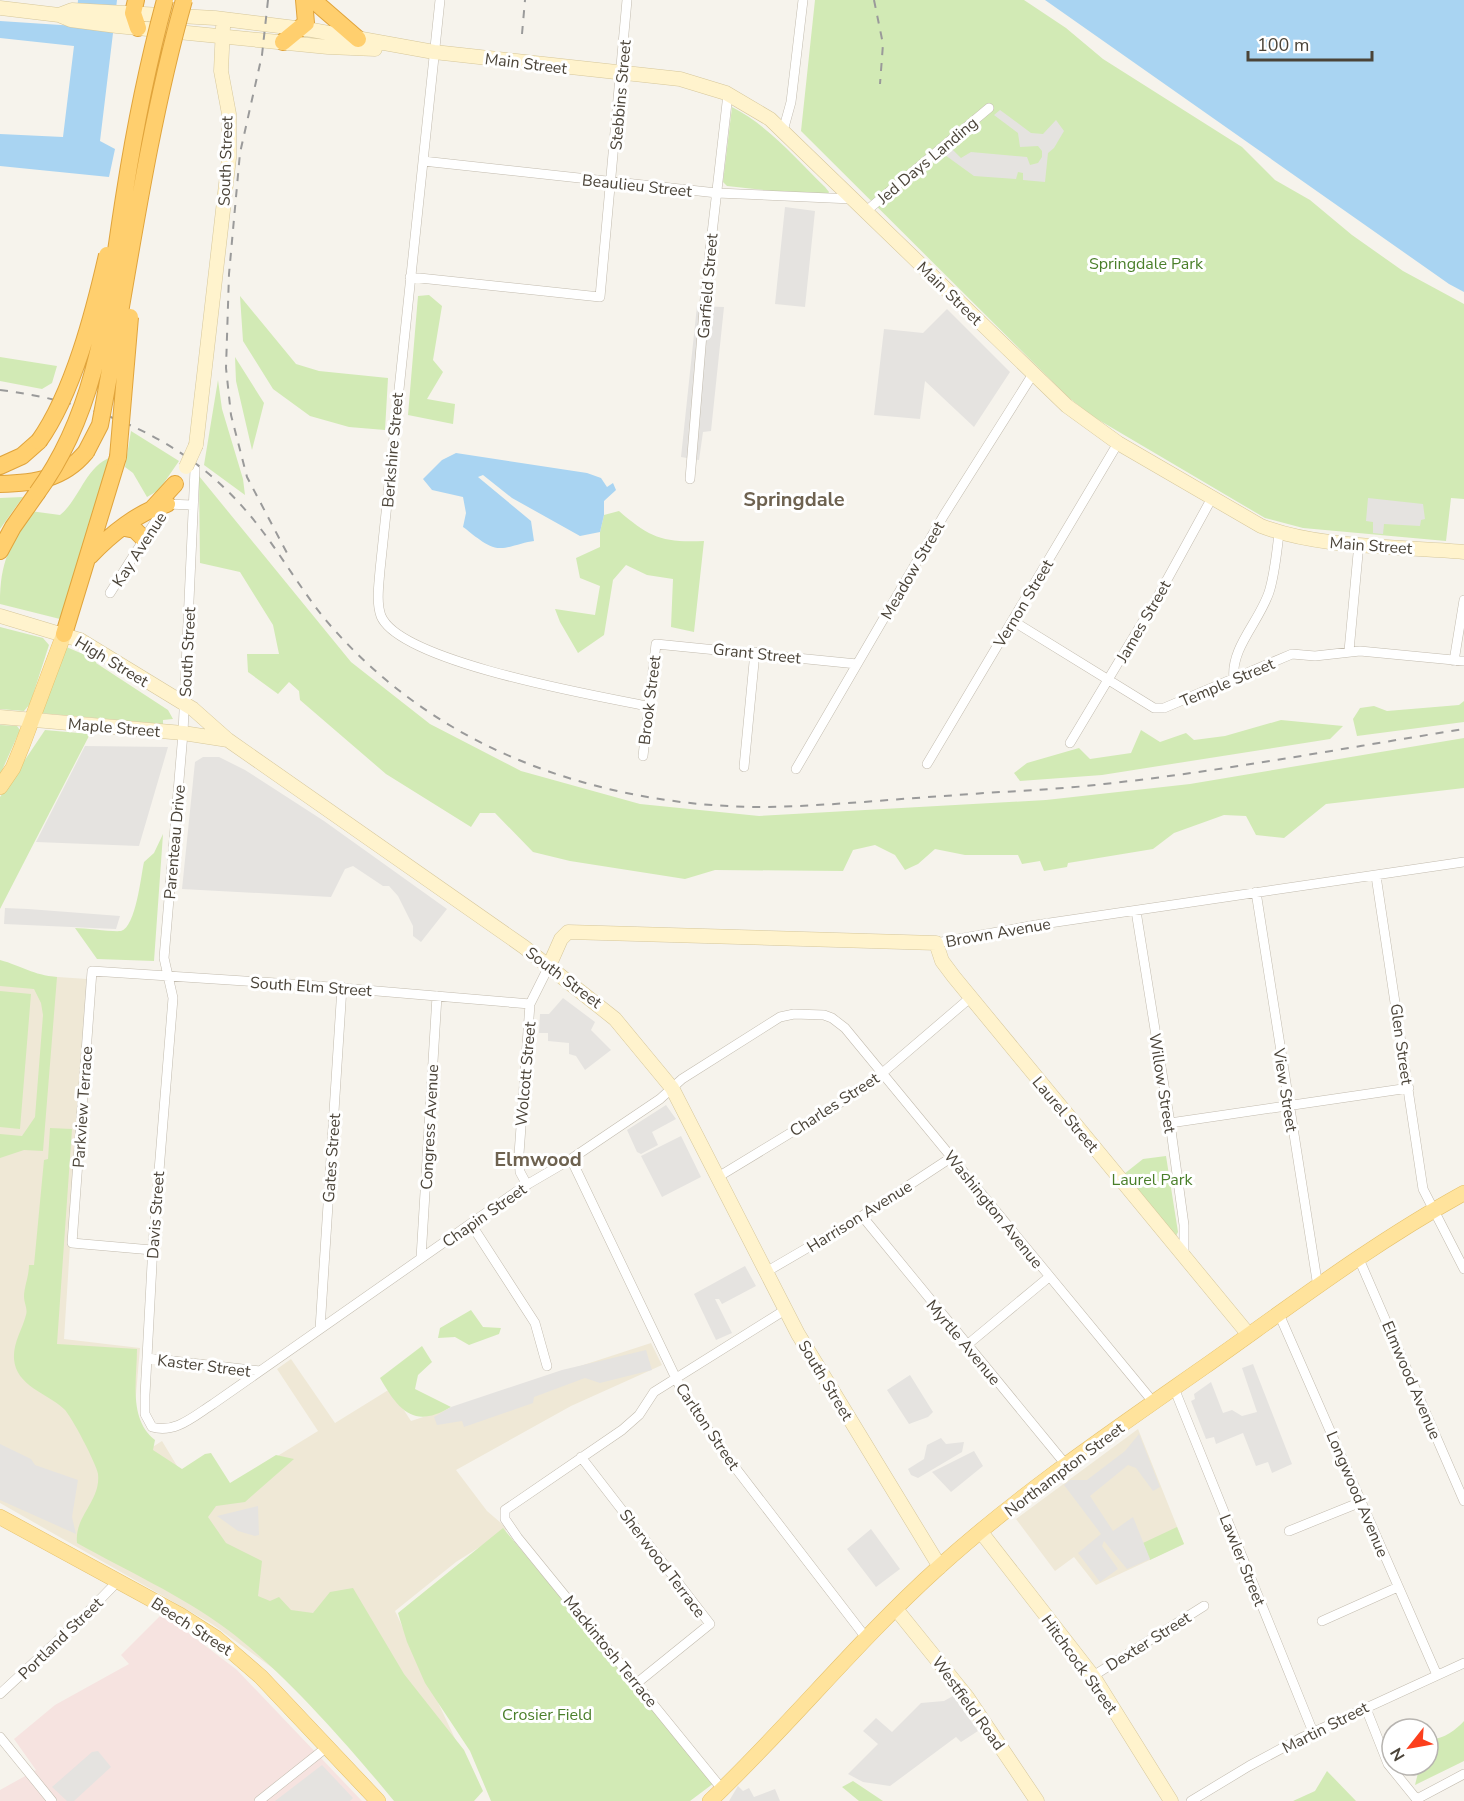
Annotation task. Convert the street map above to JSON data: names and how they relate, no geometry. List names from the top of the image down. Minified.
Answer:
{"streets":{"main road":["Main Street","South Street","High Street","Maple Street","Brown Avenue","Laurel Street","Northampton Street","Beech Street","Hitchcock Street","Westfield Road"],"street":["Stebbins Street","Jed Days Landing","Beaulieu Street","Garfield Street","Berkshire Street","Kay Avenue","Meadow Street","Vernon Street","James Street","Grant Street","Temple Street","Brook Street","Parenteau Drive","South Elm Street","Glen Street","Wolcott Street","Willow Street","View Street","Charles Street","Parkview Terrace","Congress Avenue","Gates Street","Washington Avenue","Davis Street","Chapin Street","Harrison Avenue","Myrtle Avenue","Kaster Street","Elmwood Avenue","Carlton Street","Longwood Avenue","Lawler Street","Sherwood Terrace","Portland Street","Dexter Street","Mackintosh Terrace","Martin Street"]},"crossings":[["Main Street","Stebbins Street"],["Main Street","Jed Days Landing"],["Main Street","South Street"],["Main Street","Beaulieu Street"],["Main Street","Garfield Street"],["Main Street","Berkshire Street"],["Main Street","Meadow Street"],["Main Street","Vernon Street"],["Main Street","James Street"],["Stebbins Street","Beaulieu Street"],["Stebbins Street","Berkshire Street"],["South Street","Kay Avenue"],["South Street","High Street"],["South Street","Maple Street"],["South Street","Parenteau Drive"],["South Street","Brown Avenue"],["South Street","Wolcott Street"],["South Street","Charles Street"],["South Street","Chapin Street"],["South Street","Harrison Avenue"],["South Street","Northampton Street"],["Beaulieu Street","Garfield Street"],["Beaulieu Street","Berkshire Street"],["Berkshire Street","Brook Street"],["Meadow Street","Grant Street"],["Vernon Street","Temple Street"],["James Street","Temple Street"],["Grant Street","Brook Street"],["High Street","Parenteau Drive"],["Maple Street","Parenteau Drive"],["Parenteau Drive","South Elm Street"],["Parenteau Drive","Davis Street"],["Brown Avenue","Glen Street"],["Brown Avenue","Wolcott Street"],["Brown Avenue","Willow Street"],["Brown Avenue","View Street"],["Brown Avenue","Laurel Street"],["South Elm Street","Wolcott Street"],["South Elm Street","Parkview Terrace"],["South Elm Street","Congress Avenue"],["South Elm Street","Gates Street"],["South Elm Street","Davis Street"],["Glen Street","Northampton Street"],["Wolcott Street","Chapin Street"],["Willow Street","Laurel Street"],["View Street","Northampton Street"],["Charles Street","Laurel Street"],["Charles Street","Washington Avenue"],["Parkview Terrace","Davis Street"],["Laurel Street","Northampton Street"],["Congress Avenue","Chapin Street"],["Gates Street","Chapin Street"],["Washington Avenue","Chapin Street"],["Washington Avenue","Harrison Avenue"],["Washington Avenue","Northampton Street"],["Davis Street","Chapin Street"],["Davis Street","Kaster Street"],["Chapin Street","Kaster Street"],["Chapin Street","Carlton Street"],["Harrison Avenue","Myrtle Avenue"],["Myrtle Avenue","Northampton Street"],["Elmwood Avenue","Northampton Street"],["Carlton Street","Northampton Street"],["Northampton Street","Longwood Avenue"],["Northampton Street","Lawler Street"],["Northampton Street","Mackintosh Terrace"],["Northampton Street","Hitchcock Street"],["Northampton Street","Westfield Road"],["Longwood Avenue","Martin Street"],["Lawler Street","Martin Street"],["Sherwood Terrace","Mackintosh Terrace"],["Beech Street","Portland Street"],["Dexter Street","Hitchcock Street"]],"districts":["Springdale","Elmwood"],"parks":["Springdale Park","Laurel Park","Crosier Field"],"scale_bar":"100 m","north":"bottom left"}
